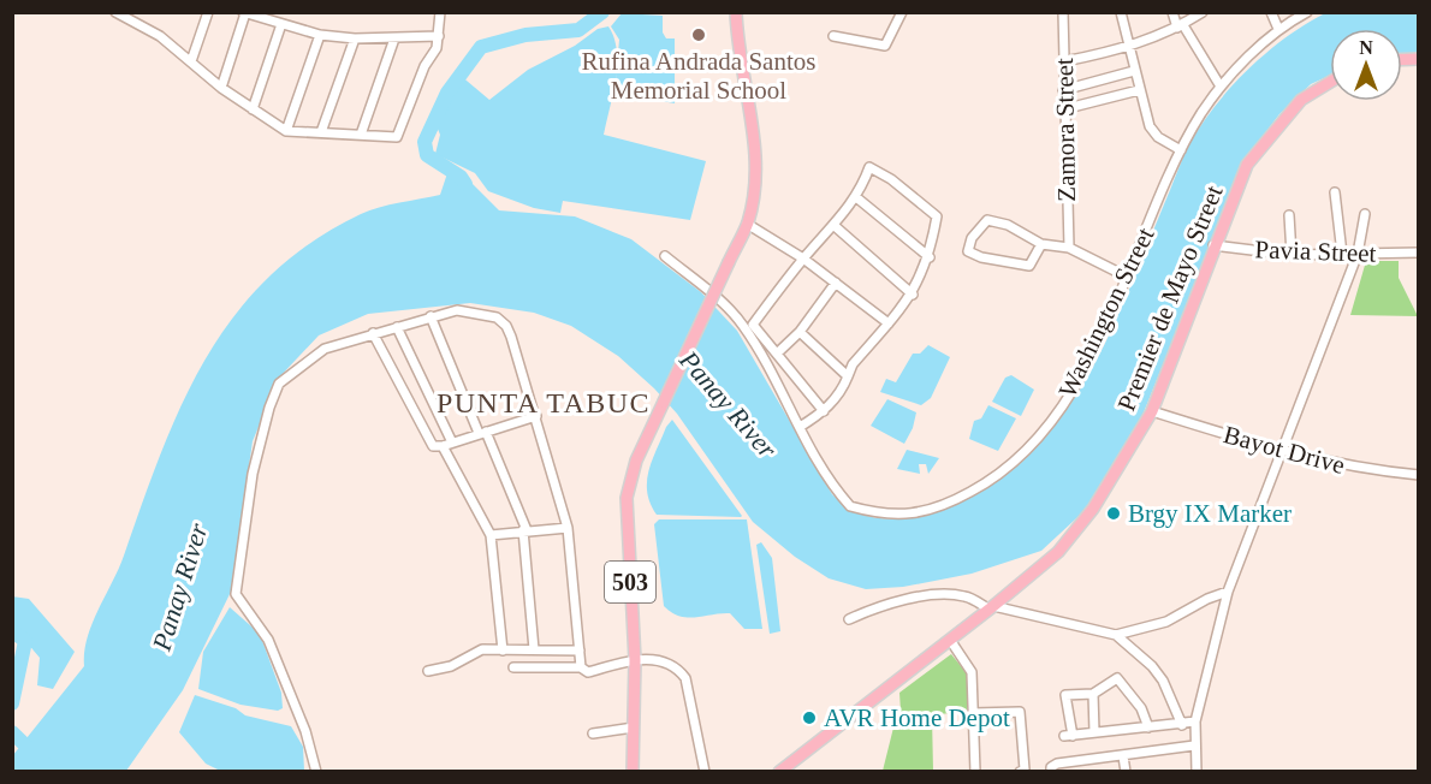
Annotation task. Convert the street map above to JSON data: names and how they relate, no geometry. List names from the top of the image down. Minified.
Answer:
{"streets":{"main road":["Premier de Mayo Street","503"],"street":["Zamora Street","Pavia Street","Washington Street","Bayot Drive"]},"crossings":[["Pavia Street","Premier de Mayo Street"],["Premier de Mayo Street","Bayot Drive"]],"districts":["PUNTA TABUC"],"water":["Panay River"],"places":["Rufina Andrada Santos Memorial School","Brgy IX Marker","AVR Home Depot"],"north":"top"}
